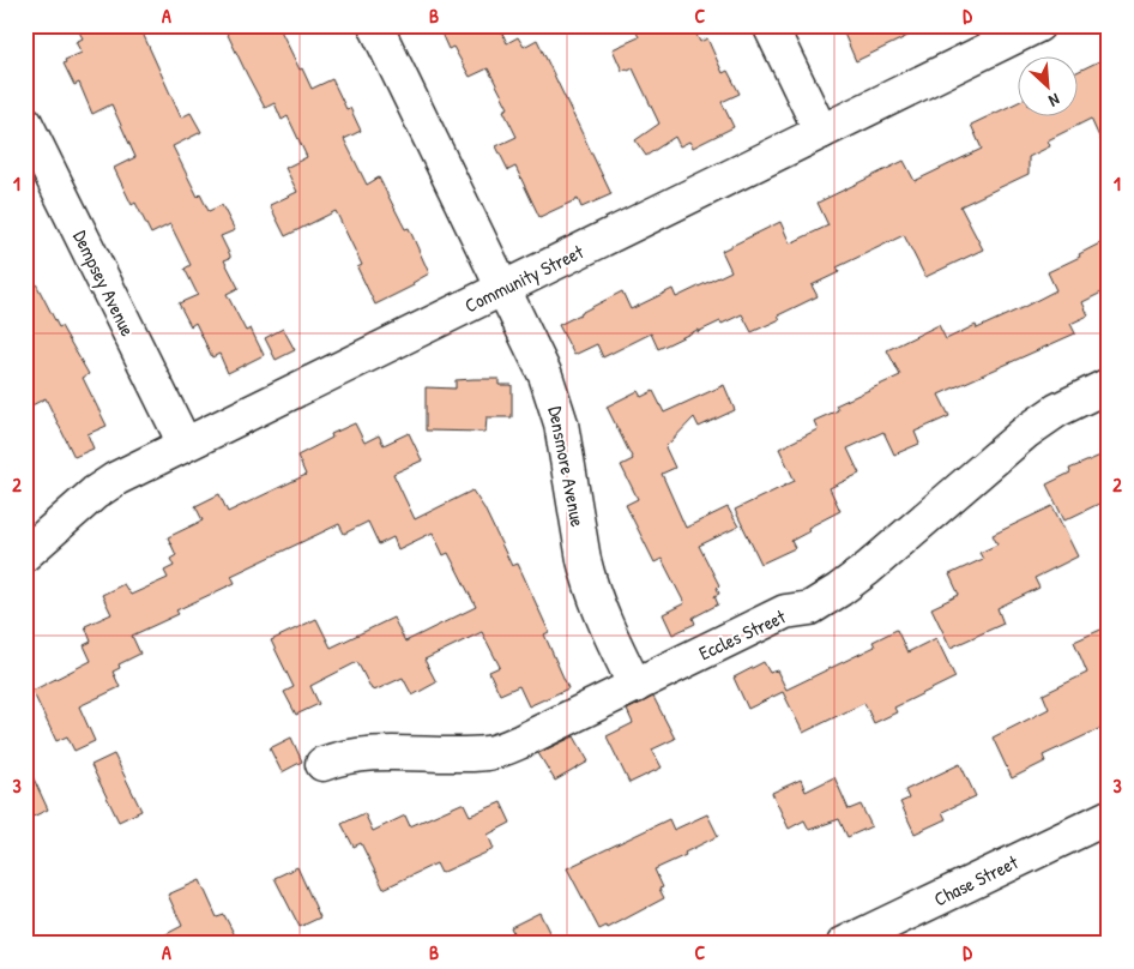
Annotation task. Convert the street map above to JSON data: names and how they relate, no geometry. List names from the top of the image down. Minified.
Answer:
{"streets":{"street":["Community Street","Dempsey Avenue","Densmore Avenue","Eccles Street","Chase Street"]},"crossings":[["Community Street","Dempsey Avenue"],["Community Street","Densmore Avenue"],["Densmore Avenue","Eccles Street"]],"north":"bottom right","grid":{"columns":["A","B","C","D"],"rows":["1","2","3"]}}
